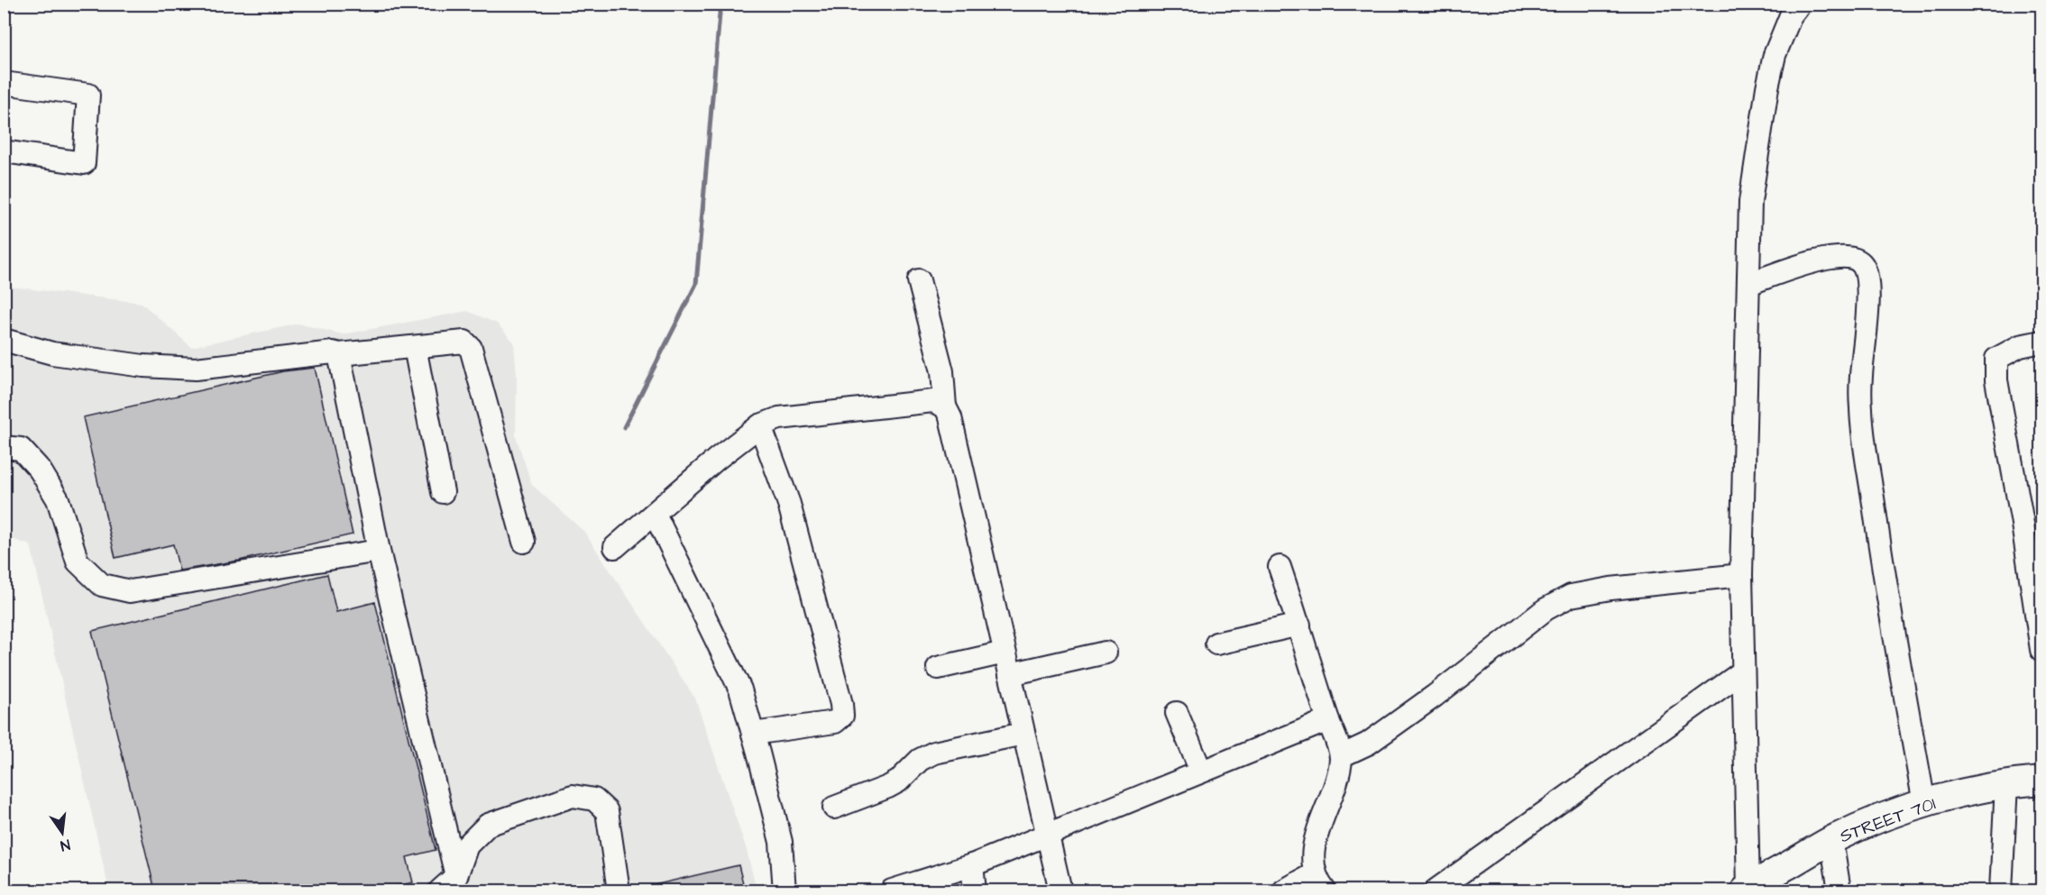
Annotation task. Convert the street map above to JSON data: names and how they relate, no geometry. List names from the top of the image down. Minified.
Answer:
{"streets":{"main road":["STREET 701"]},"north":"bottom"}
